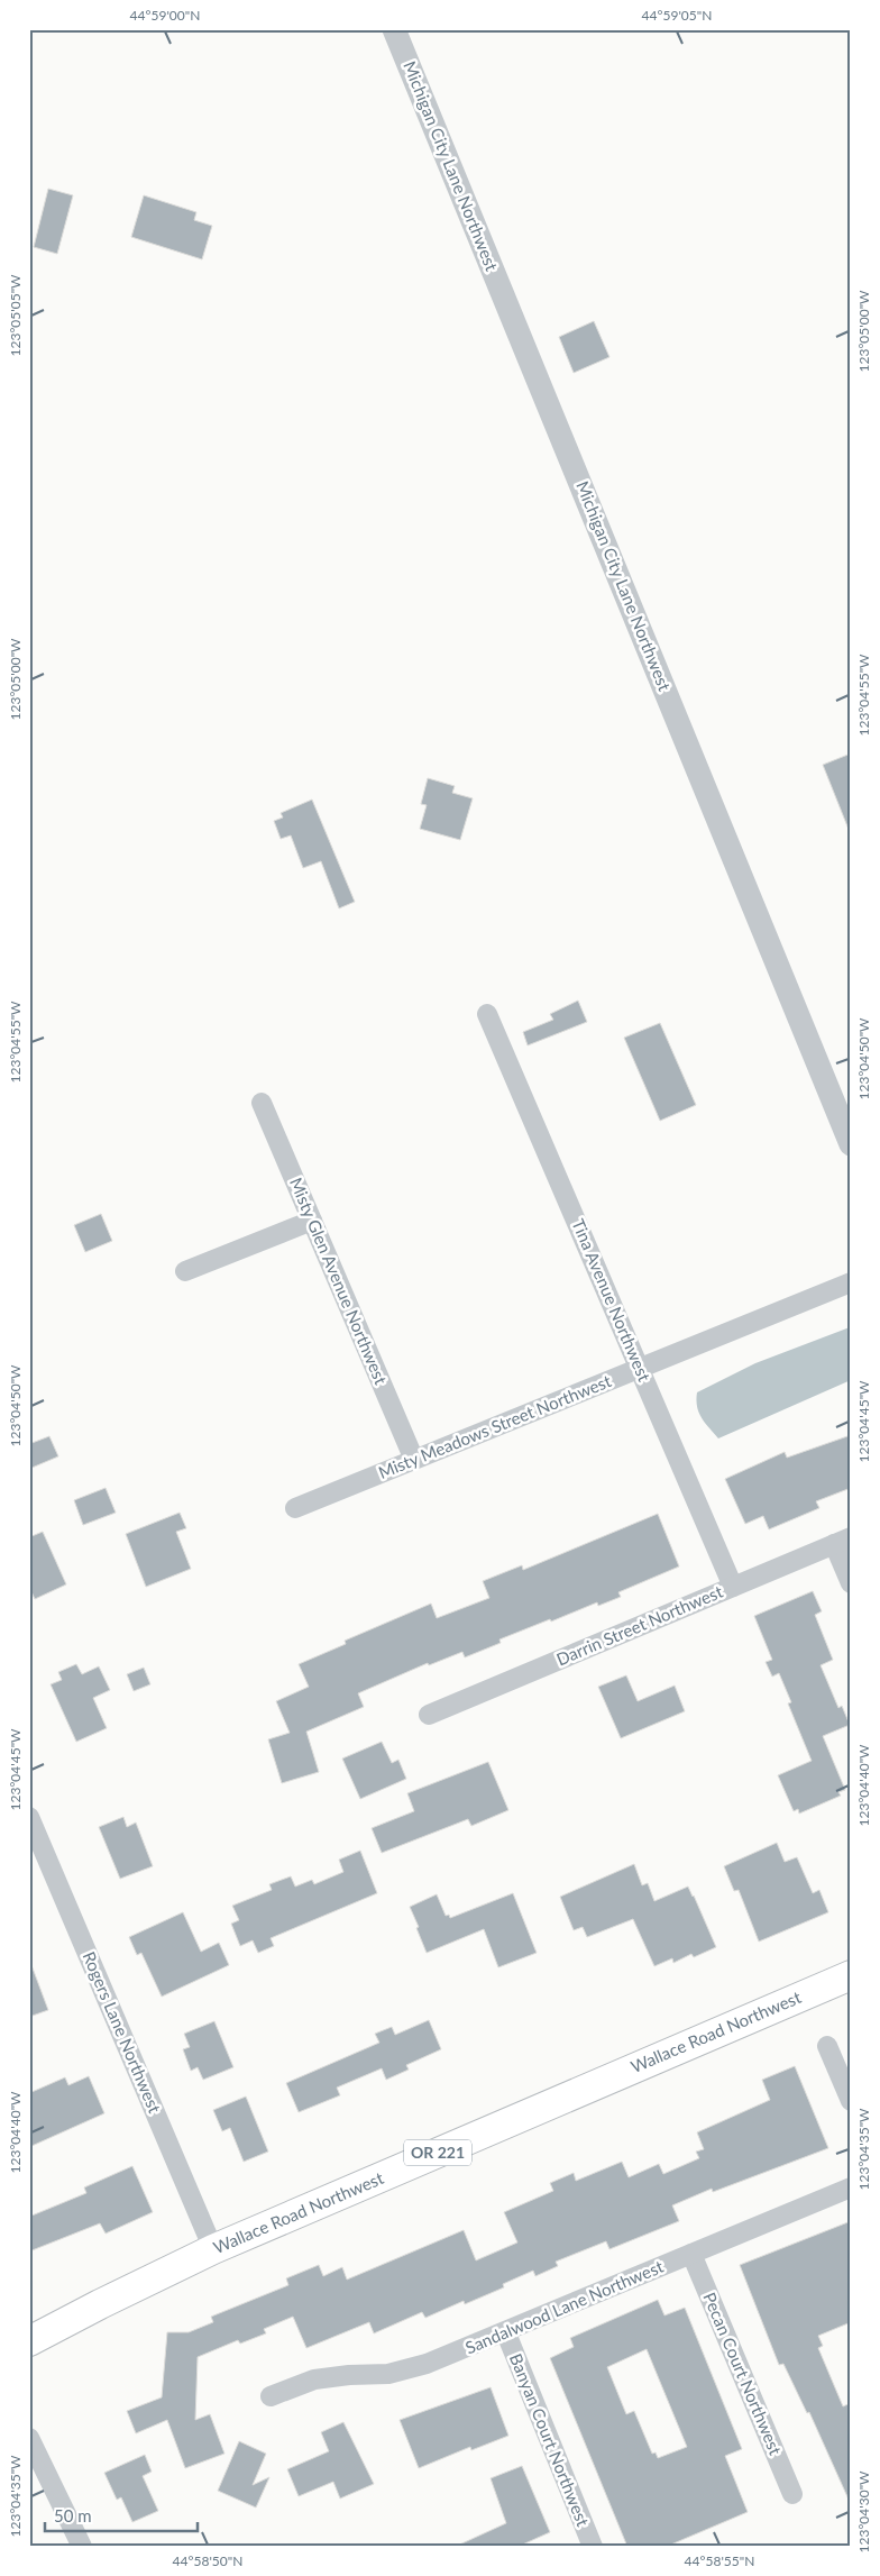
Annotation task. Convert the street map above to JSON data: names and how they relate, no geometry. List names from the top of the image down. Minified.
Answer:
{"streets":{"main road":["Wallace Road Northwest","OR 221"],"street":["Michigan City Lane Northwest","Misty Glen Avenue Northwest","Tina Avenue Northwest","Misty Meadows Street Northwest","Darrin Street Northwest","Rogers Lane Northwest","Sandalwood Lane Northwest","Pecan Court Northwest","Banyan Court Northwest"]},"crossings":[["Misty Glen Avenue Northwest","Misty Meadows Street Northwest"],["Tina Avenue Northwest","Misty Meadows Street Northwest"],["Tina Avenue Northwest","Darrin Street Northwest"],["Rogers Lane Northwest","Wallace Road Northwest"],["Sandalwood Lane Northwest","Pecan Court Northwest"],["Sandalwood Lane Northwest","Banyan Court Northwest"]],"scale_bar":"50 m","coordinates":["44°59'00\"N","44°59'05\"N","123°05'05\"W","123°05'00\"W","123°04'55\"W","123°04'50\"W","123°04'45\"W","123°04'40\"W","123°04'35\"W","123°04'30\"W","44°58'50\"N","44°58'55\"N"]}
